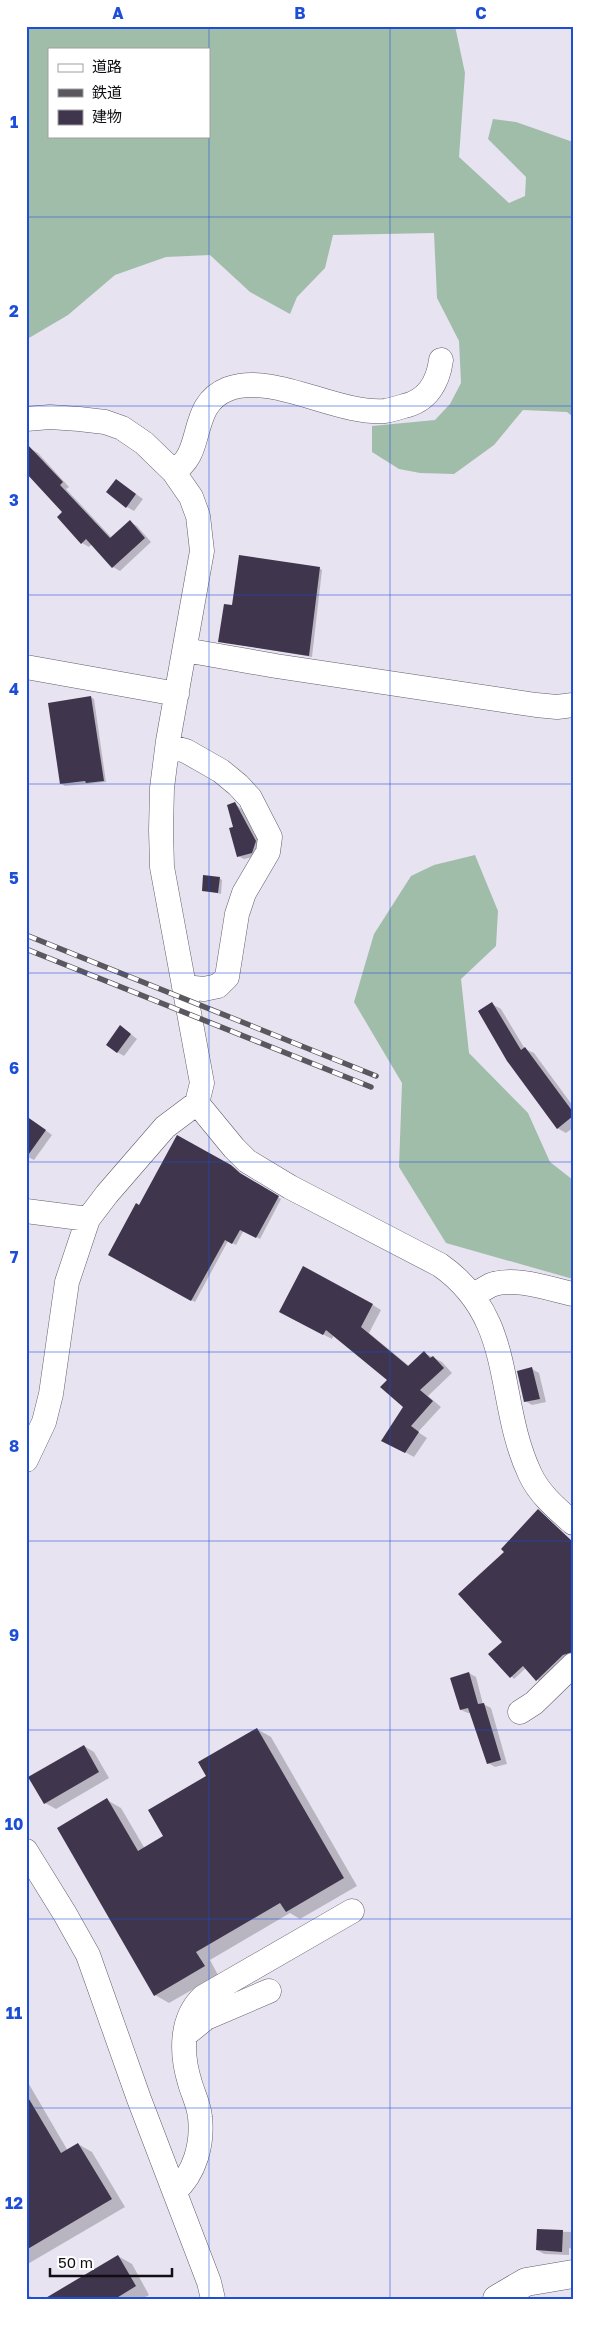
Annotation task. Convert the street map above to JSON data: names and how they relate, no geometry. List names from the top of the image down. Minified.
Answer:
{"legend":["道路","鉄道","建物"],"scale_bar":"50 m","grid":{"columns":["A","B","C"],"rows":["1","2","3","4","5","6","7","8","9","10","11","12"]}}
